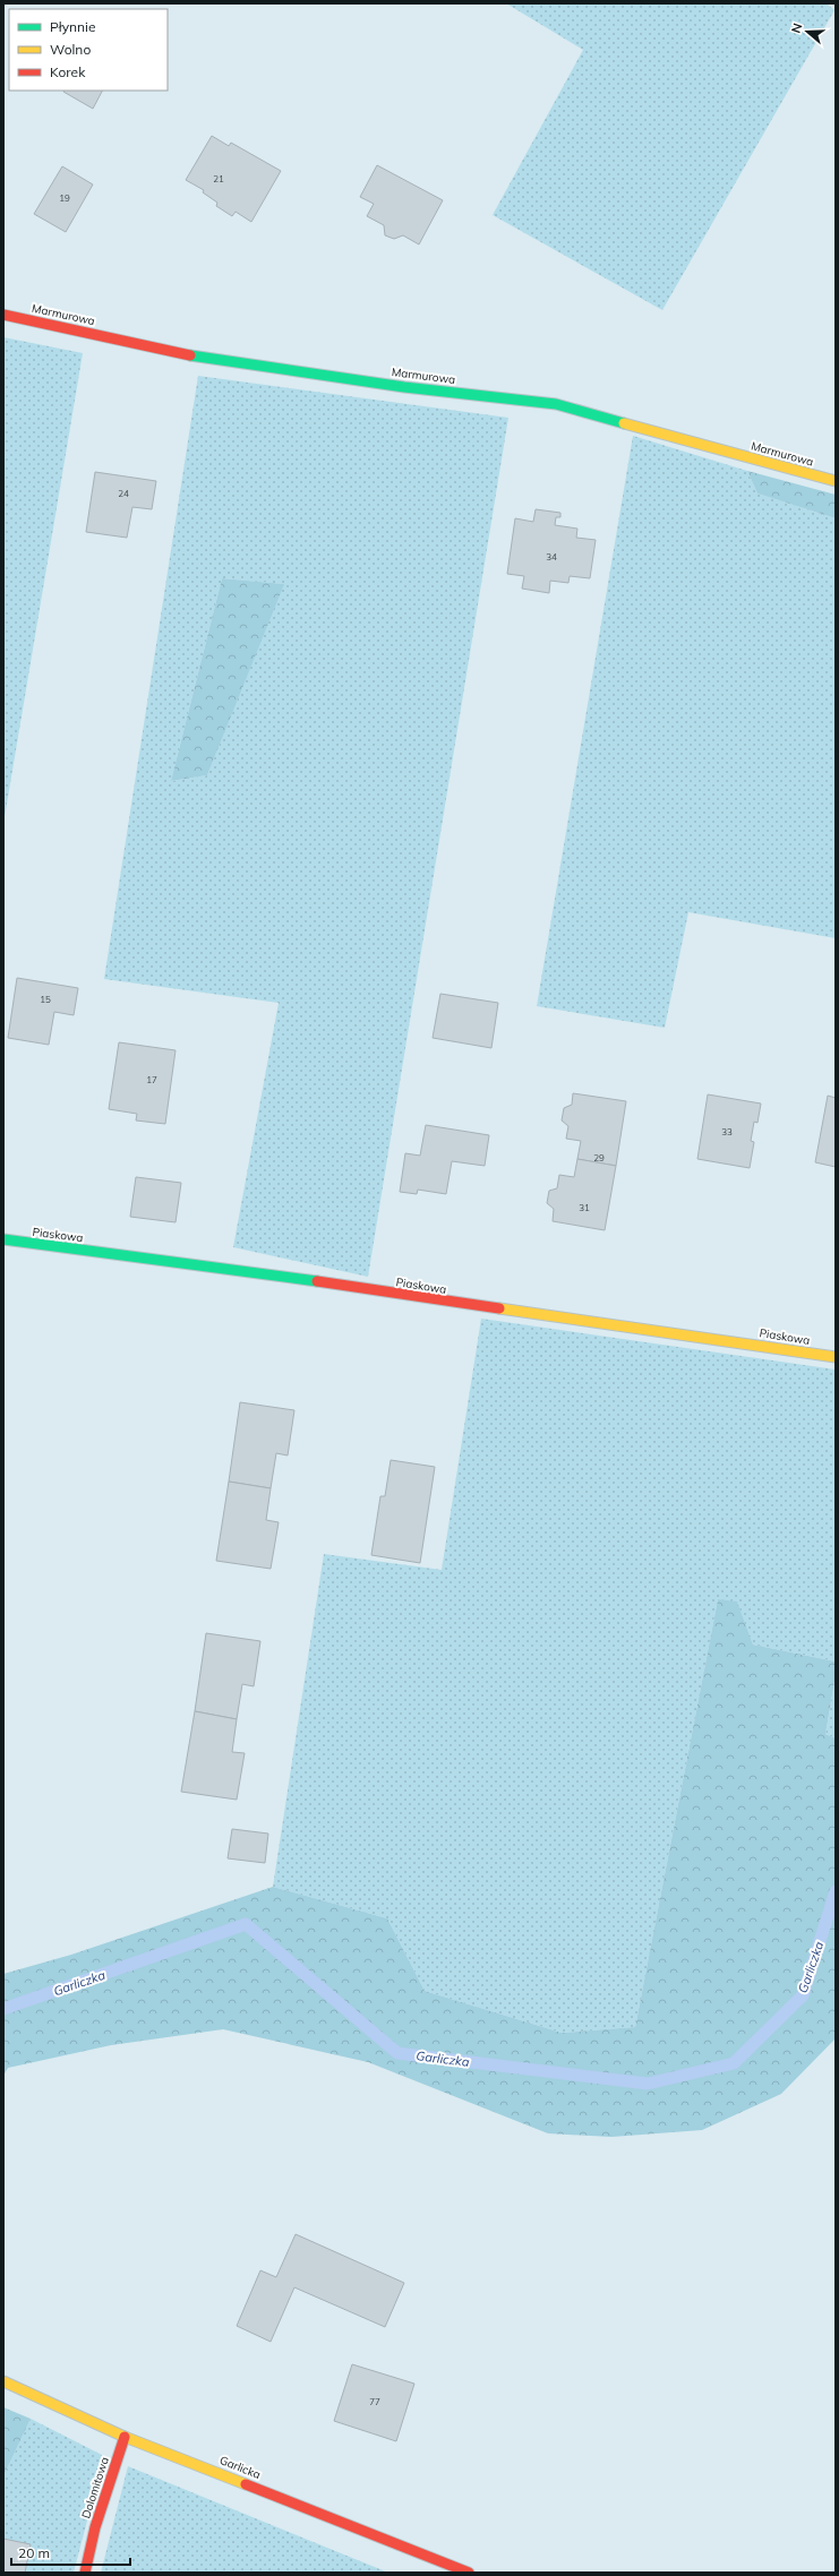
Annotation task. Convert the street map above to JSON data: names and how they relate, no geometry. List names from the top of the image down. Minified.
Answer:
{"streets":{"street":["Marmurowa","Piaskowa","Garlicka","Dolomitowa"]},"crossings":[["Garlicka","Dolomitowa"]],"water":["Garliczka"],"house_numbers":["21","19","24","34","15","17","33","29","31","77"],"legend":["Płynnie","Wolno","Korek"],"scale_bar":"20 m","north":"left"}
